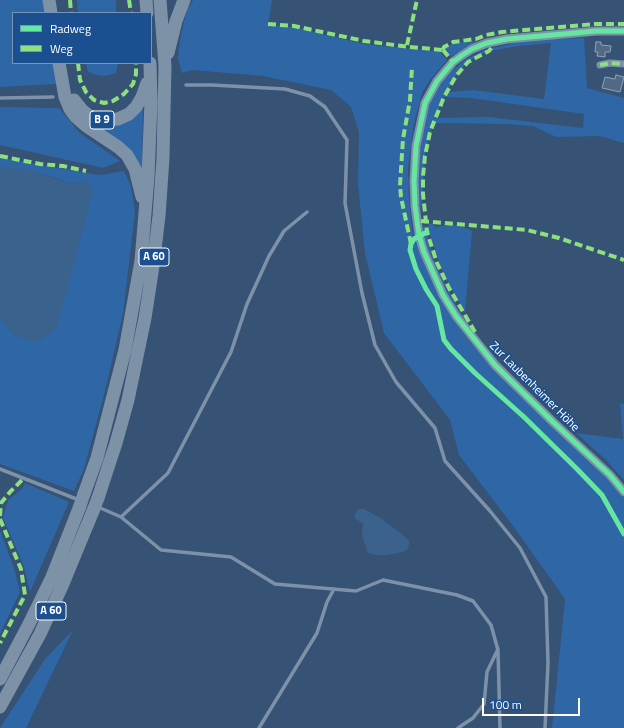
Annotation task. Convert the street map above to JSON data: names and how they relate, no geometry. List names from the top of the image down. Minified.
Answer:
{"streets":{"highway":["B 9","A 60"],"street":["Zur Laubenheimer Höhe"]},"crossings":[["B 9","A 60"]],"legend":["Radweg","Weg"],"scale_bar":"100 m"}
